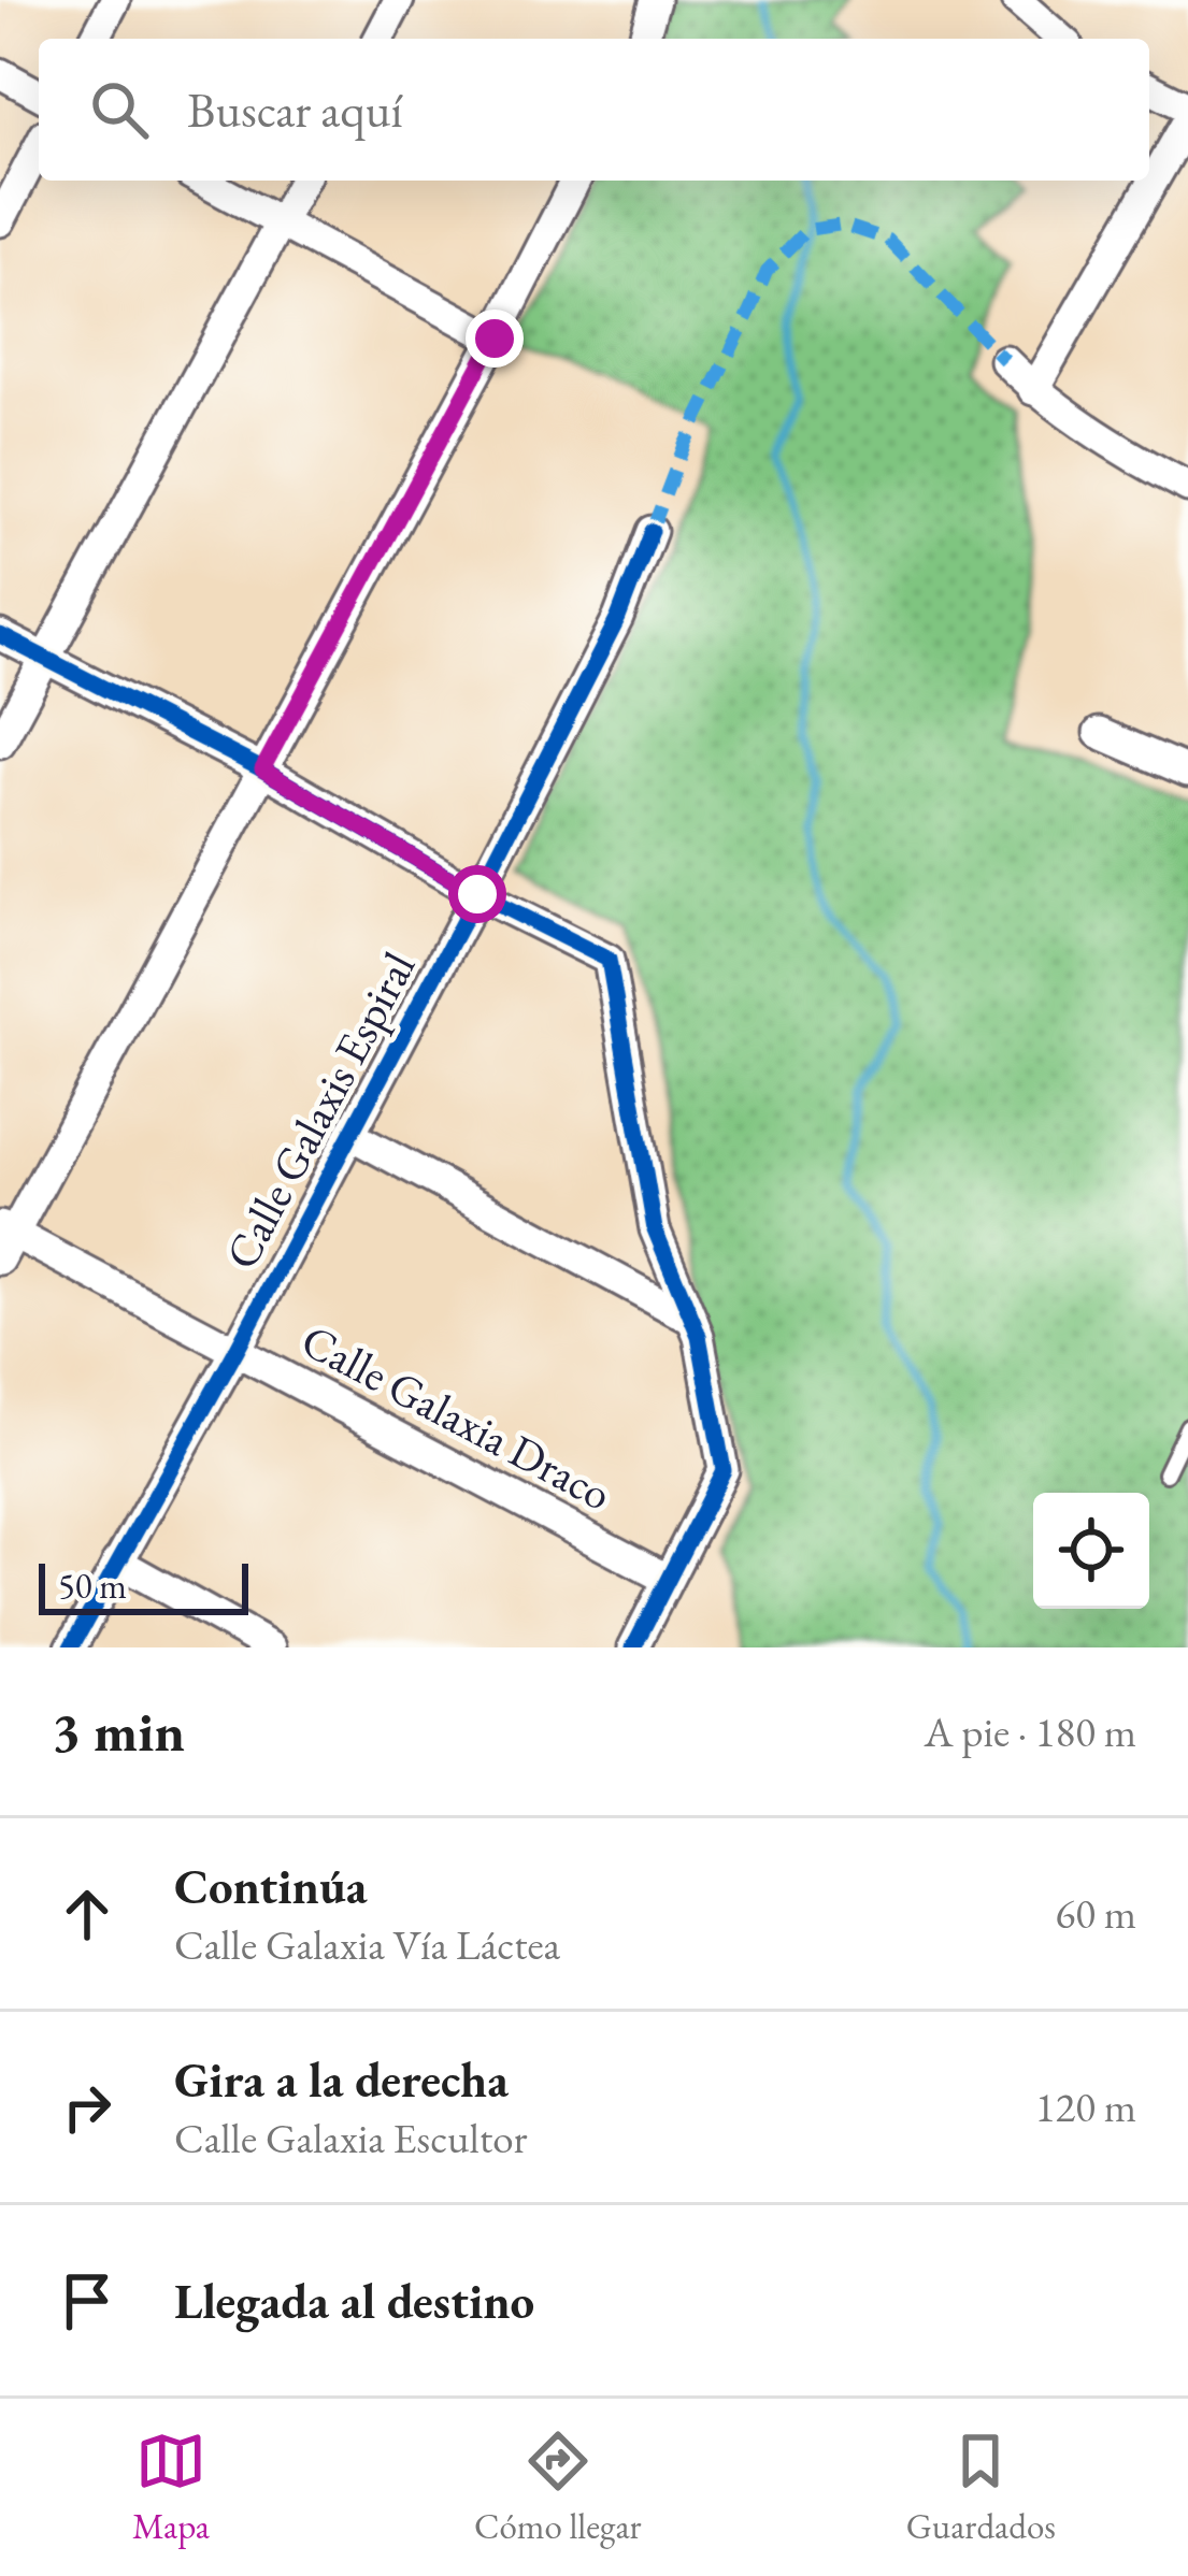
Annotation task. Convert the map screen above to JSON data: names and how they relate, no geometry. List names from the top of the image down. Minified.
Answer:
{"streets":{"street":["Calle Galaxis Espiral","Calle Galaxia Draco"]},"crossings":[["Calle Galaxis Espiral","Calle Galaxia Draco"]],"scale_bar":"50 m","page":{"search":"Buscar aquí","scale":"50 m","heading":["3 min","A pie · 180 m"],"list":[["Continúa","Calle Galaxia Vía Láctea","60 m"],["Gira a la derecha","Calle Galaxia Escultor","120 m"],"Llegada al destino"],"nav":["Mapa","Cómo llegar","Guardados"]}}
